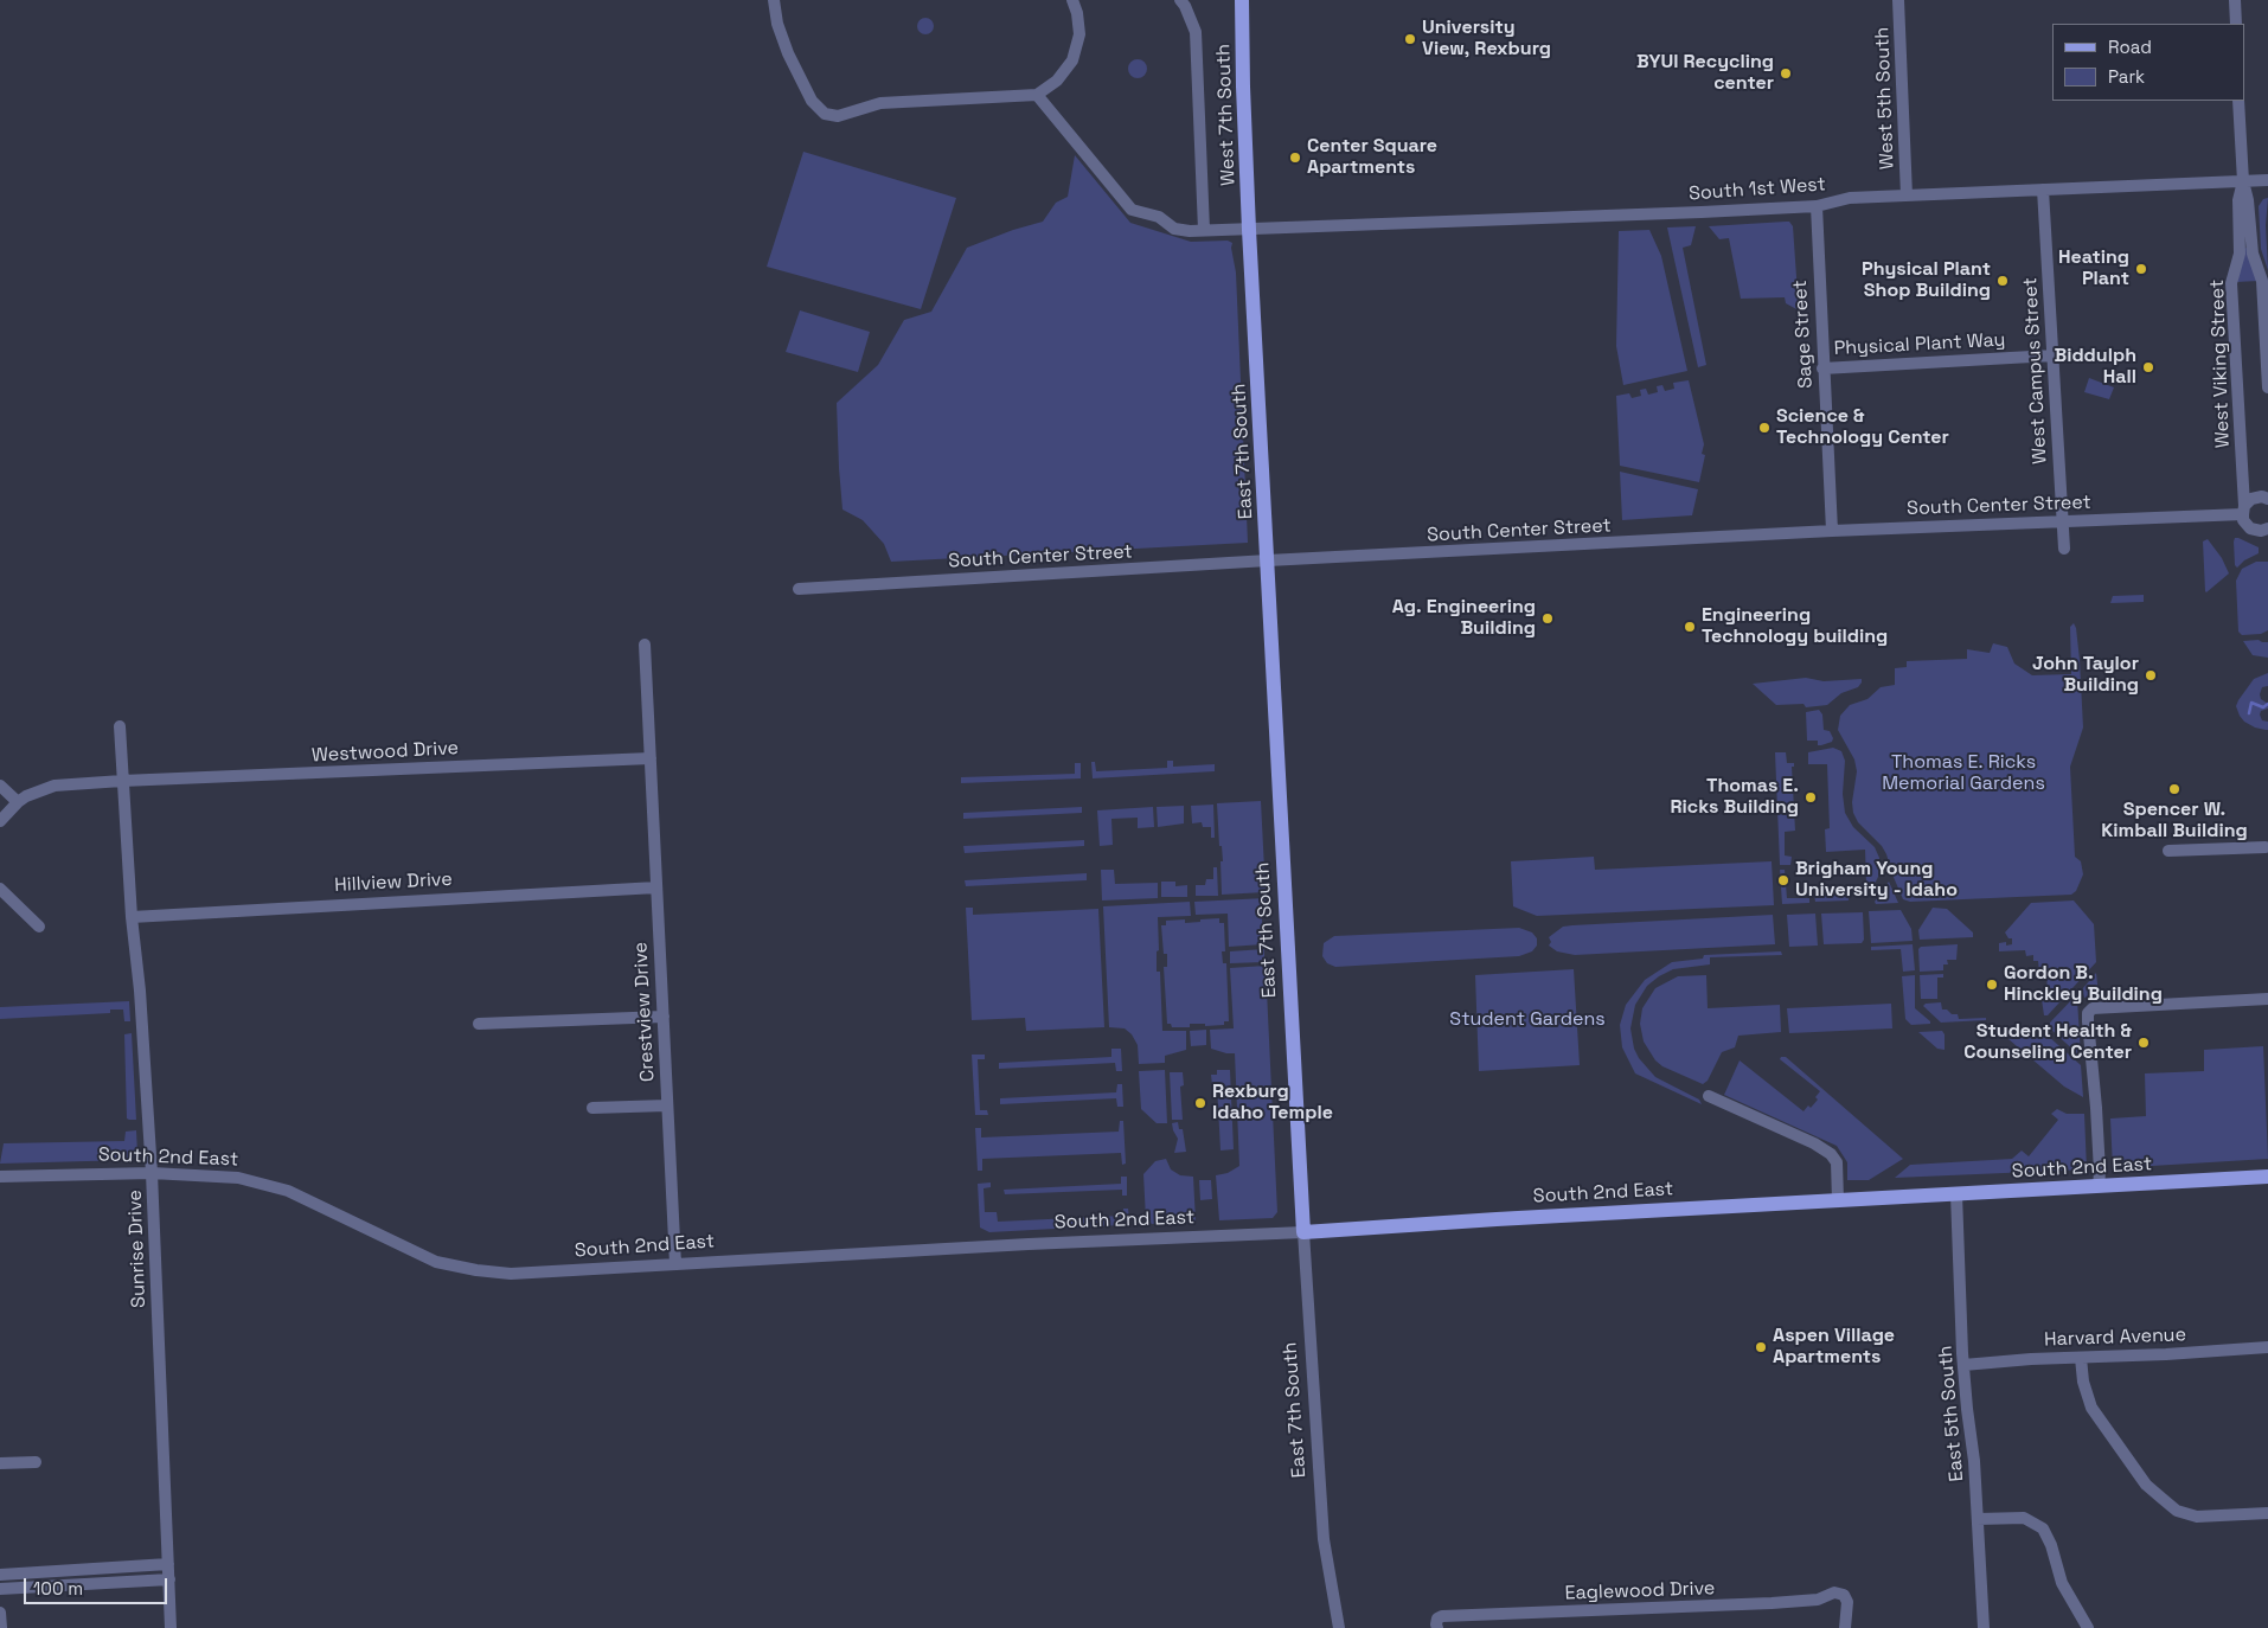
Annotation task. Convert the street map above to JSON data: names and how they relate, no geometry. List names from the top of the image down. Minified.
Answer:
{"streets":{"main road":["West 7th South","East 7th South","South 2nd East"],"street":["West 5th South","South 1st West","Sage Street","Physical Plant Way","West Viking Street","West Campus Street","South Center Street","Westwood Drive","Hillview Drive","Crestview Drive","Sunrise Drive","Harvard Avenue","East 5th South","Eaglewood Drive"]},"crossings":[["West 5th South","South 1st West"],["West 7th South","South 1st West"],["West 7th South","East 7th South"],["South 1st West","Sage Street"],["South 1st West","West Viking Street"],["South 1st West","West Campus Street"],["South 1st West","East 7th South"],["Sage Street","Physical Plant Way"],["Sage Street","South Center Street"],["Physical Plant Way","West Campus Street"],["West Viking Street","South Center Street"],["West Campus Street","South Center Street"],["East 7th South","South Center Street"],["East 7th South","South 2nd East"],["Westwood Drive","Crestview Drive"],["Westwood Drive","Sunrise Drive"],["Hillview Drive","Crestview Drive"],["Hillview Drive","Sunrise Drive"],["Crestview Drive","South 2nd East"],["South 2nd East","Sunrise Drive"],["South 2nd East","East 5th South"],["Harvard Avenue","East 5th South"]],"parks":["Thomas E. Ricks Memorial Gardens","Student Gardens"],"places":["University View, Rexburg","BYUI Recycling center","Center Square Apartments","Heating Plant","Physical Plant Shop Building","Biddulph Hall","Science & Technology Center","Ag. Engineering Building","Engineering Technology building","John Taylor Building","Spencer W. Kimball Building","Thomas E. Ricks Building","Brigham Young University - Idaho","Gordon B. Hinckley Building","Student Health & Counseling Center","Rexburg Idaho Temple","Aspen Village Apartments"],"legend":["Road","Park"],"scale_bar":"100 m"}
